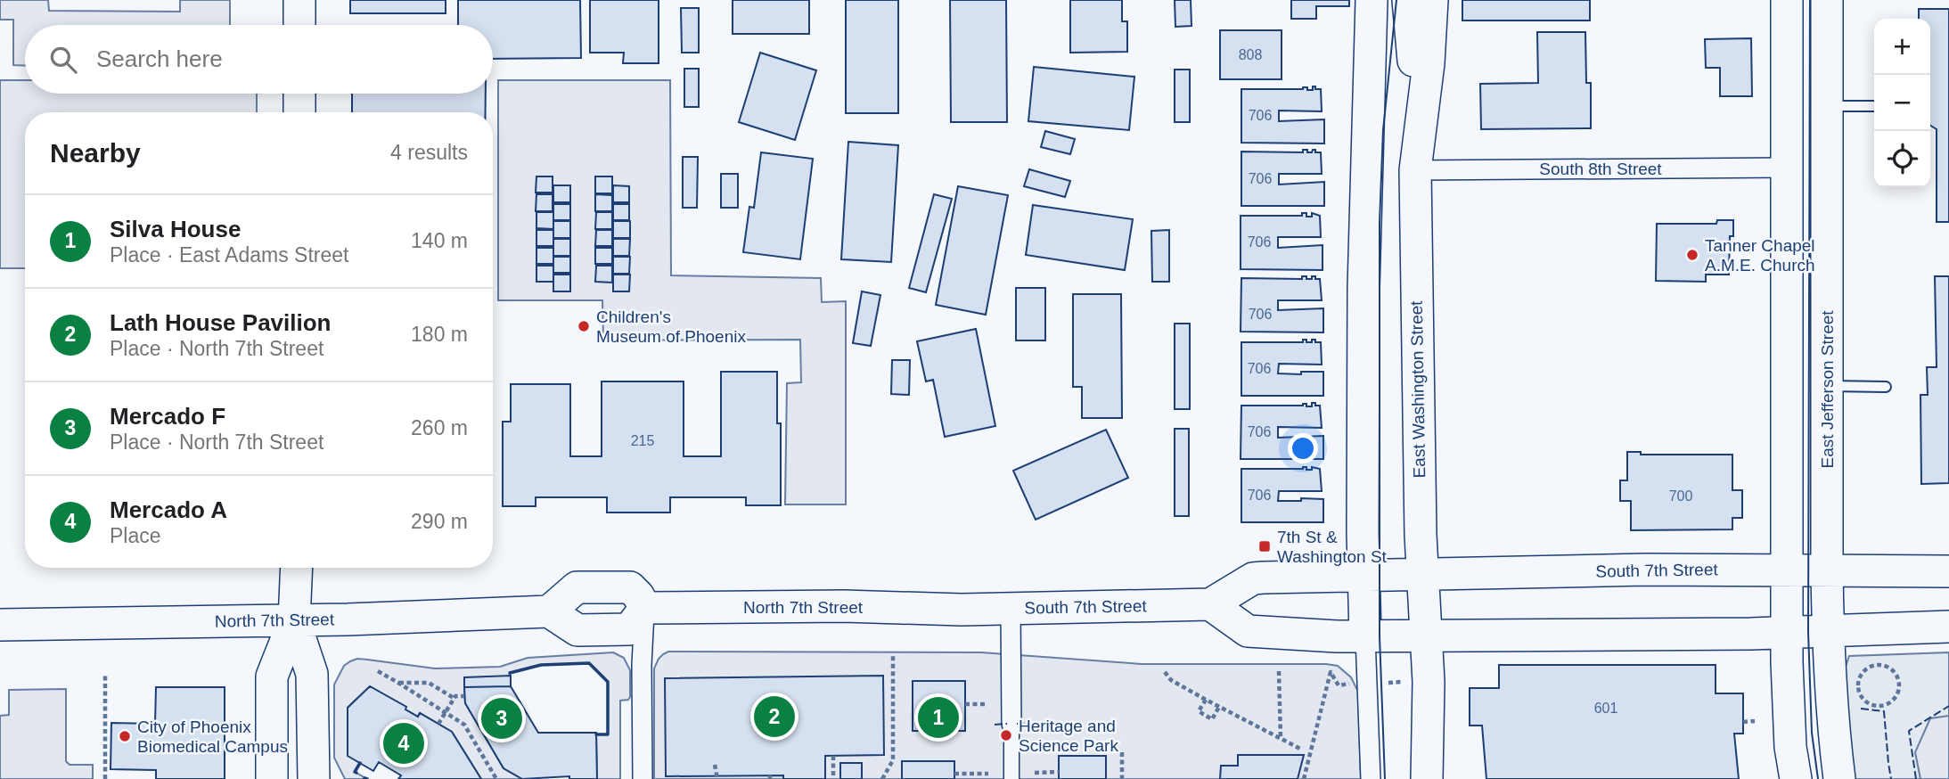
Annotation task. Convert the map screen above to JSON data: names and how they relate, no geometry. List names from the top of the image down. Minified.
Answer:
{"streets":{"main road":["East Washington Street","East Jefferson Street","South 7th Street","North 7th Street"],"street":["South 8th Street"]},"crossings":[["South 8th Street","East Washington Street"],["East Washington Street","South 7th Street"],["East Jefferson Street","South 7th Street"],["South 7th Street","North 7th Street"]],"places":{"other":["Tanner Chapel A.M.E. Church","Children's Museum of Phoenix","Heritage and Science Park","City of Phoenix Biomedical Campus"],"transit":["7th St & Washington St"]},"house_numbers":["808","706","706","706","706","706","706","215","706","700","601"],"page":{"map_buttons":["+","−"],"search":"Search here","heading":["Nearby","4 results"],"list":[{"mark":"1","name":"Silva House","note":"Place · East Adams Street","value":"140 m"},{"mark":"2","name":"Lath House Pavilion","note":"Place · North 7th Street","value":"180 m"},{"mark":"3","name":"Mercado F","note":"Place · North 7th Street","value":"260 m"},{"mark":"4","name":"Mercado A","note":"Place","value":"290 m"}],"pins":["2","1","3","4"]}}
